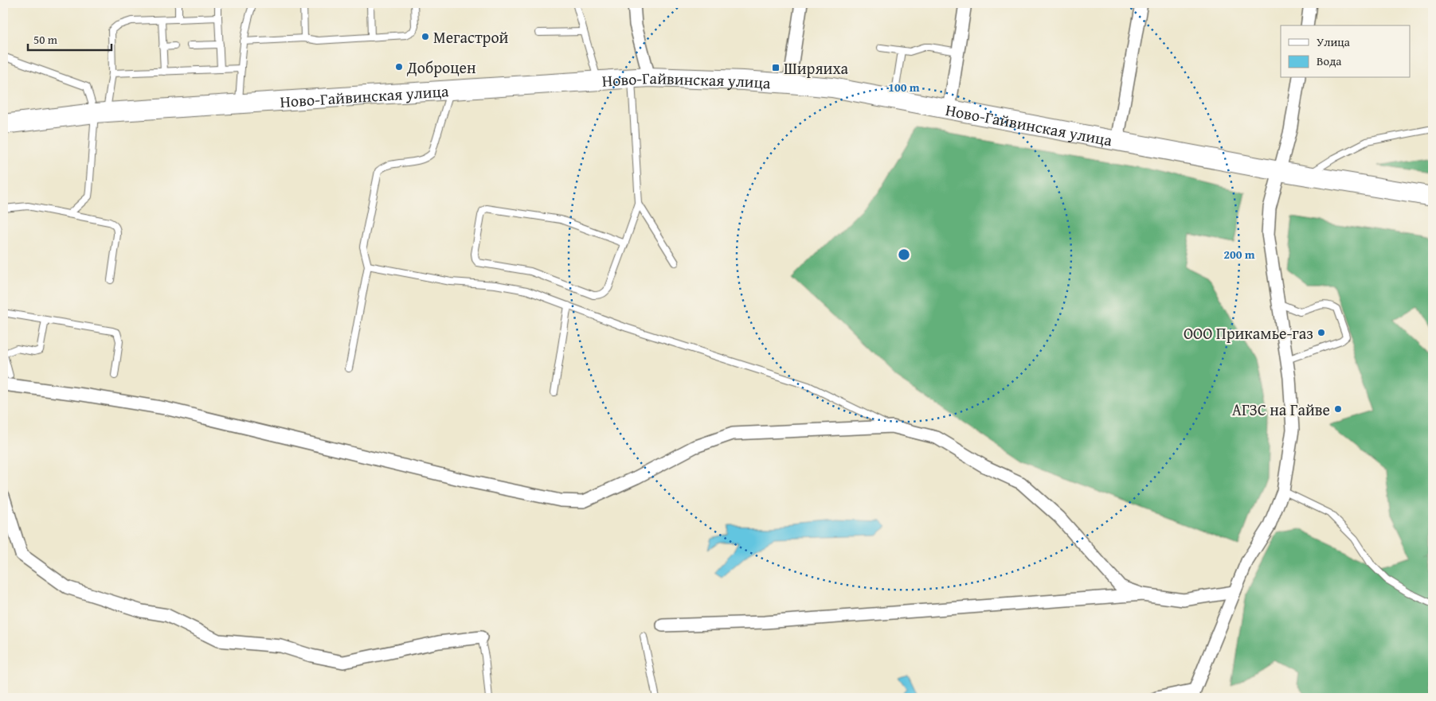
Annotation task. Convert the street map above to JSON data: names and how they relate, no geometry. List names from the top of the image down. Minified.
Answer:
{"streets":{"main road":["Ново-Гайвинская улица"]},"places":{"other":["Мегастрой","Доброцен","ООО Прикамье-газ","АГЗС на Гайве"],"transit":["Ширяиха"]},"legend":["Улица","Вода"],"scale_bar":"50 m","rings":["100 m","200 m"]}
